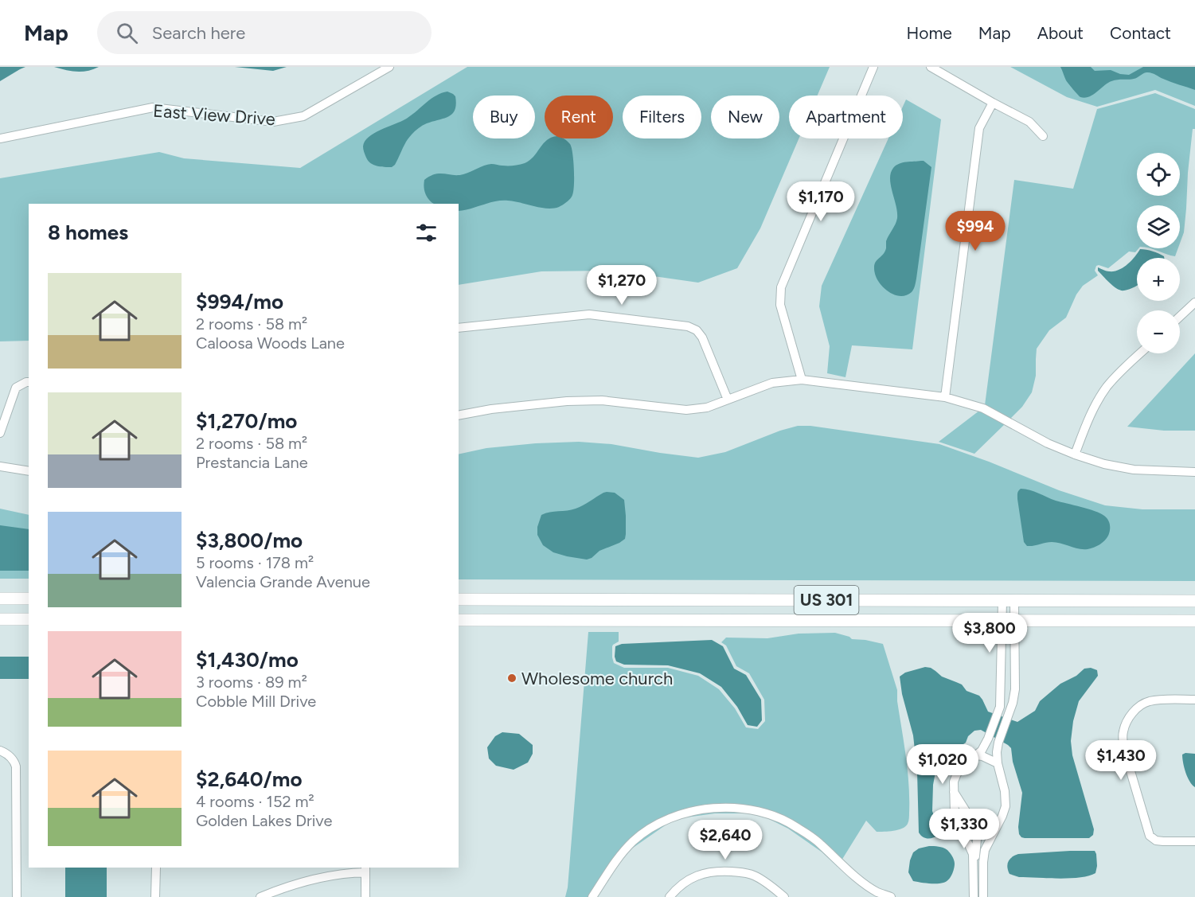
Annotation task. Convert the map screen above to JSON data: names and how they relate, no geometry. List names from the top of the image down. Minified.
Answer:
{"streets":{"main road":["US 301"],"street":["East View Drive"]},"places":["Wholesome church"],"page":{"header":"Map","search":"Search here","nav":["Home","Map","About","Contact"],"chip":["Buy","Rent","Filters","New","Apartment"],"map_buttons":["+","−"],"price":["$1,170","$994","$1,270","$3,800","$1,430","$1,020","$1,330","$2,640"],"heading":"8 homes","list":[{"name":"$994/mo","note":"2 rooms · 58 m² · Caloosa Woods Lane"},{"name":"$1,270/mo","note":"2 rooms · 58 m² · Prestancia Lane"},{"name":"$3,800/mo","note":"5 rooms · 178 m² · Valencia Grande Avenue"},{"name":"$1,430/mo","note":"3 rooms · 89 m² · Cobble Mill Drive"},{"name":"$2,640/mo","note":"4 rooms · 152 m² · Golden Lakes Drive"}]}}
